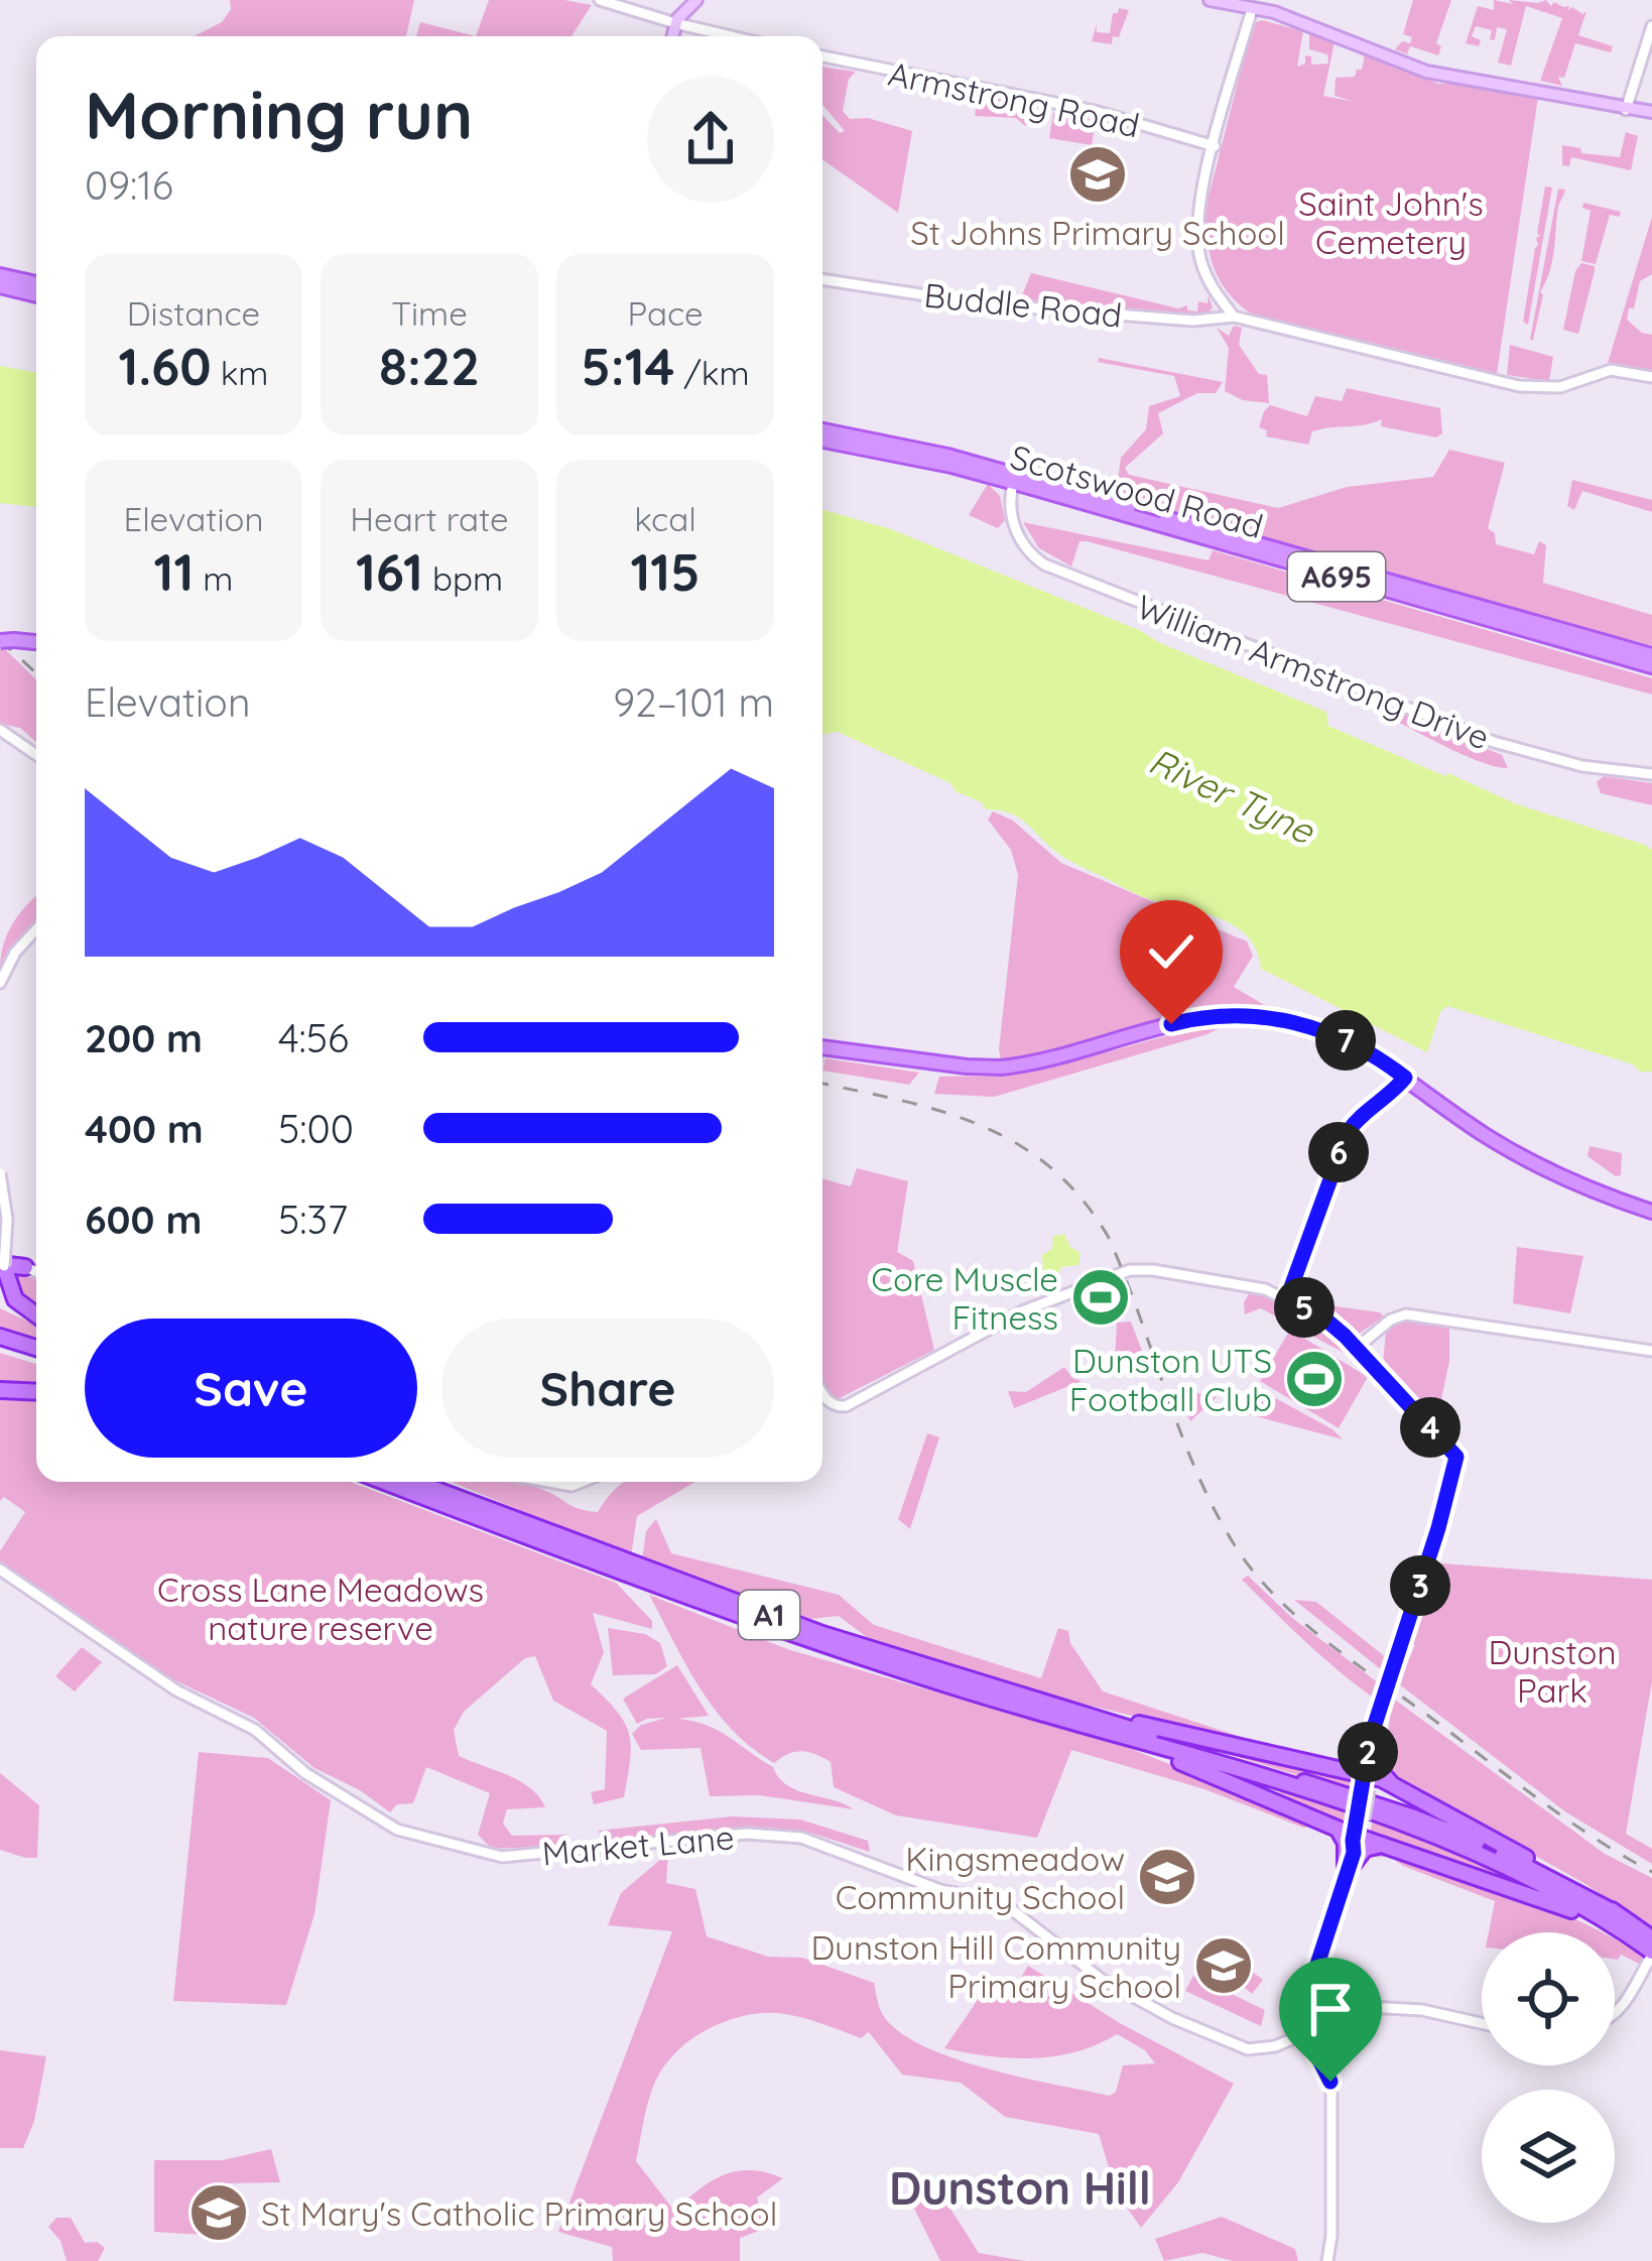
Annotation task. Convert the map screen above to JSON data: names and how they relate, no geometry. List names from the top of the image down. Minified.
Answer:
{"streets":{"highway":["A1"],"main road":["Scotswood Road","A695"],"street":["Armstrong Road","Buddle Road","William Armstrong Drive","Market Lane"]},"crossings":[["Scotswood Road","William Armstrong Drive"]],"districts":["Dunston Hill"],"water":["River Tyne"],"parks":["Saint John's Cemetery","Cross Lane Meadows nature reserve","Dunston Park"],"places":{"school or university":["St Johns Primary School","Kingsmeadow Community School","Dunston Hill Community Primary School","St Mary's Catholic Primary School"],"sports":["Core Muscle Fitness","Dunston UTS Football Club"]},"page":{"heading":["Morning run","09:16"],"stats":[["Distance","1.60 km"],["Time","8:22"],["Pace","5:14 /km"],["Elevation","11 m"],["Heart rate","161 bpm"],["kcal","115"]],"chart":["Elevation","92–101 m"],"list":[{"name":"200 m","note":"4:56"},{"name":"400 m","note":"5:00"},{"name":"600 m","note":"5:37"}],"pins":["7","6","5","4","3","2"],"buttons":["Save","Share"]}}
